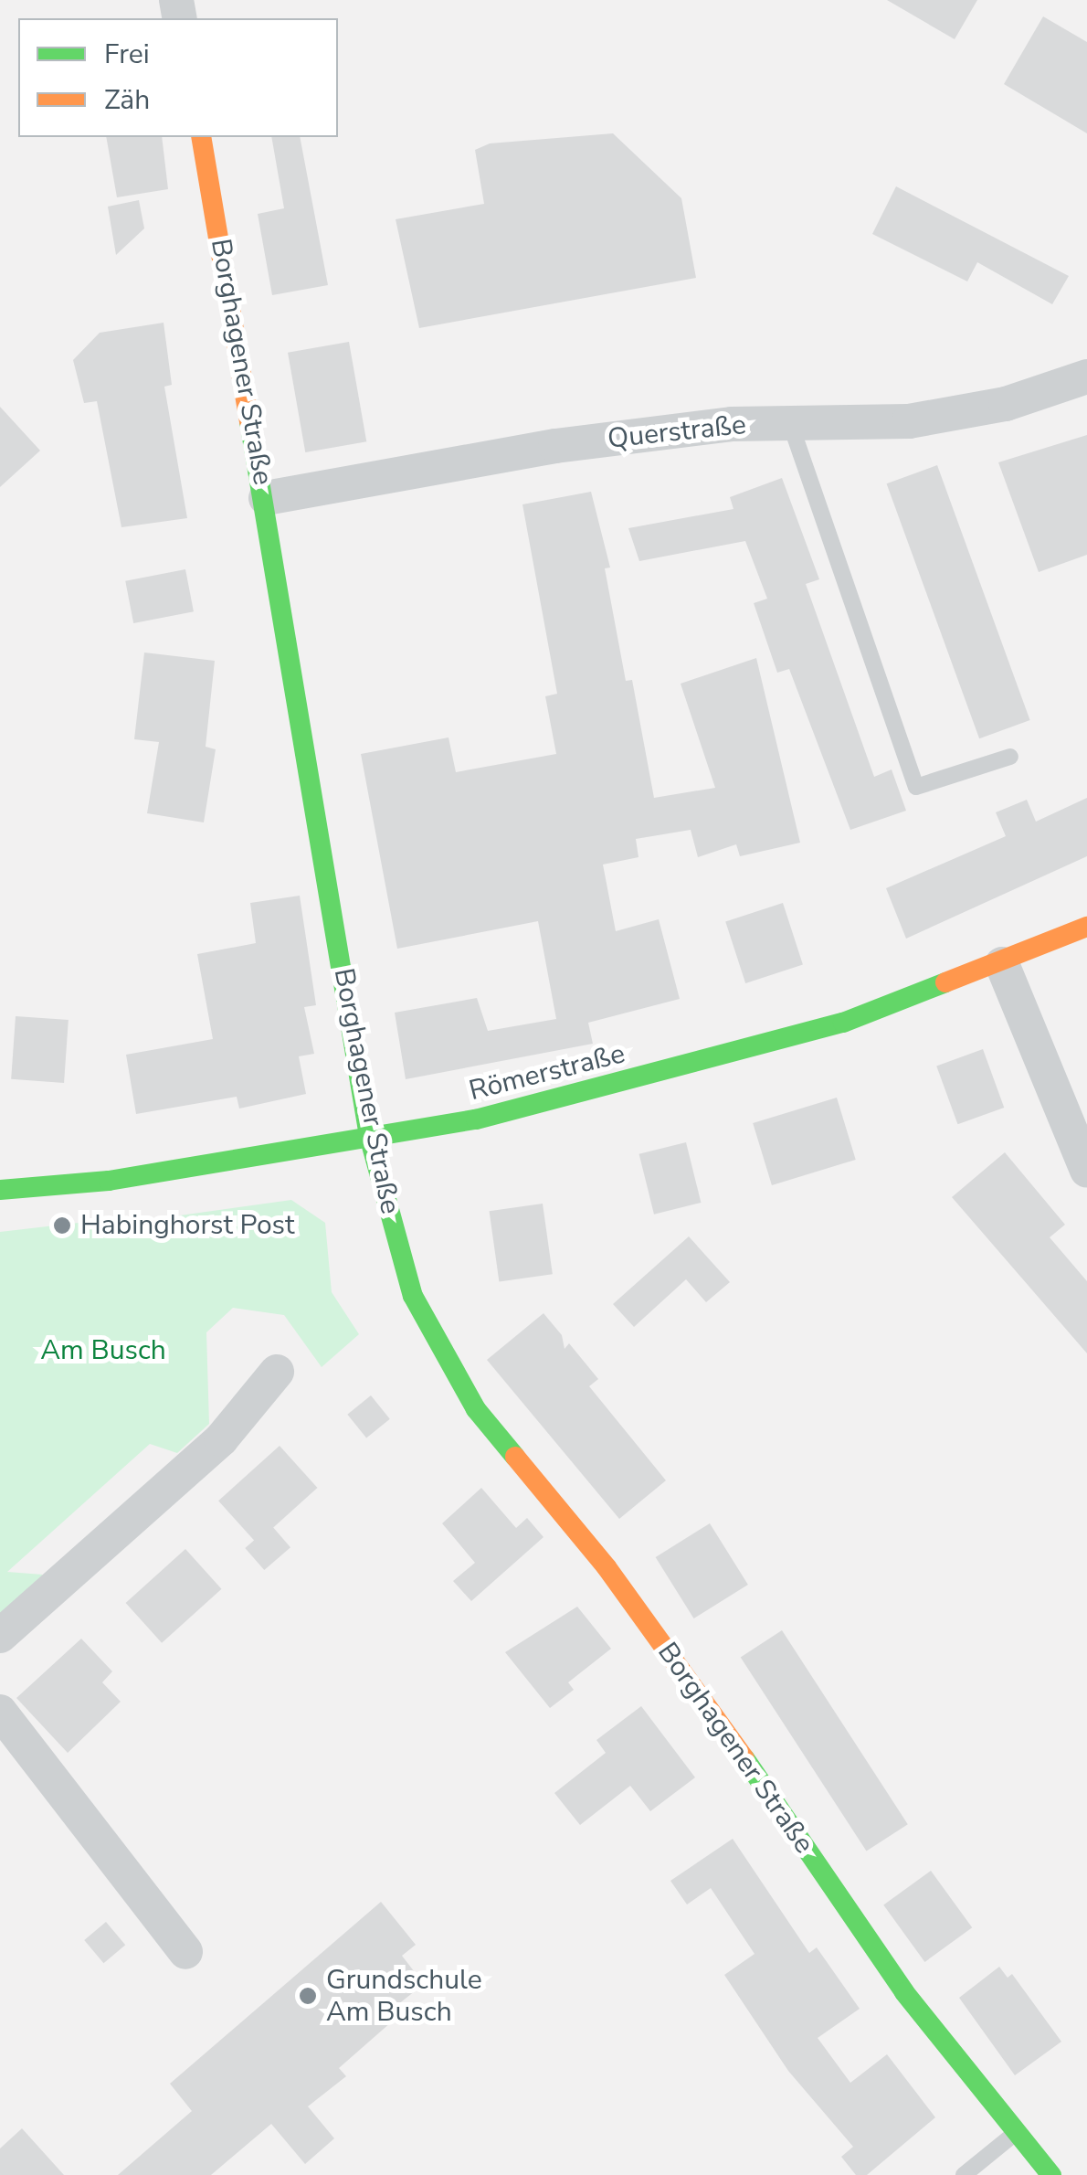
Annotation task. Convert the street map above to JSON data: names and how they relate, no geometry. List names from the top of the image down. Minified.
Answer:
{"streets":{"street":["Borghagener Straße","Querstraße","Römerstraße"]},"crossings":[["Borghagener Straße","Querstraße"],["Borghagener Straße","Römerstraße"]],"parks":["Am Busch"],"places":["Habinghorst Post","Grundschule Am Busch"],"legend":["Frei","Zäh"]}
